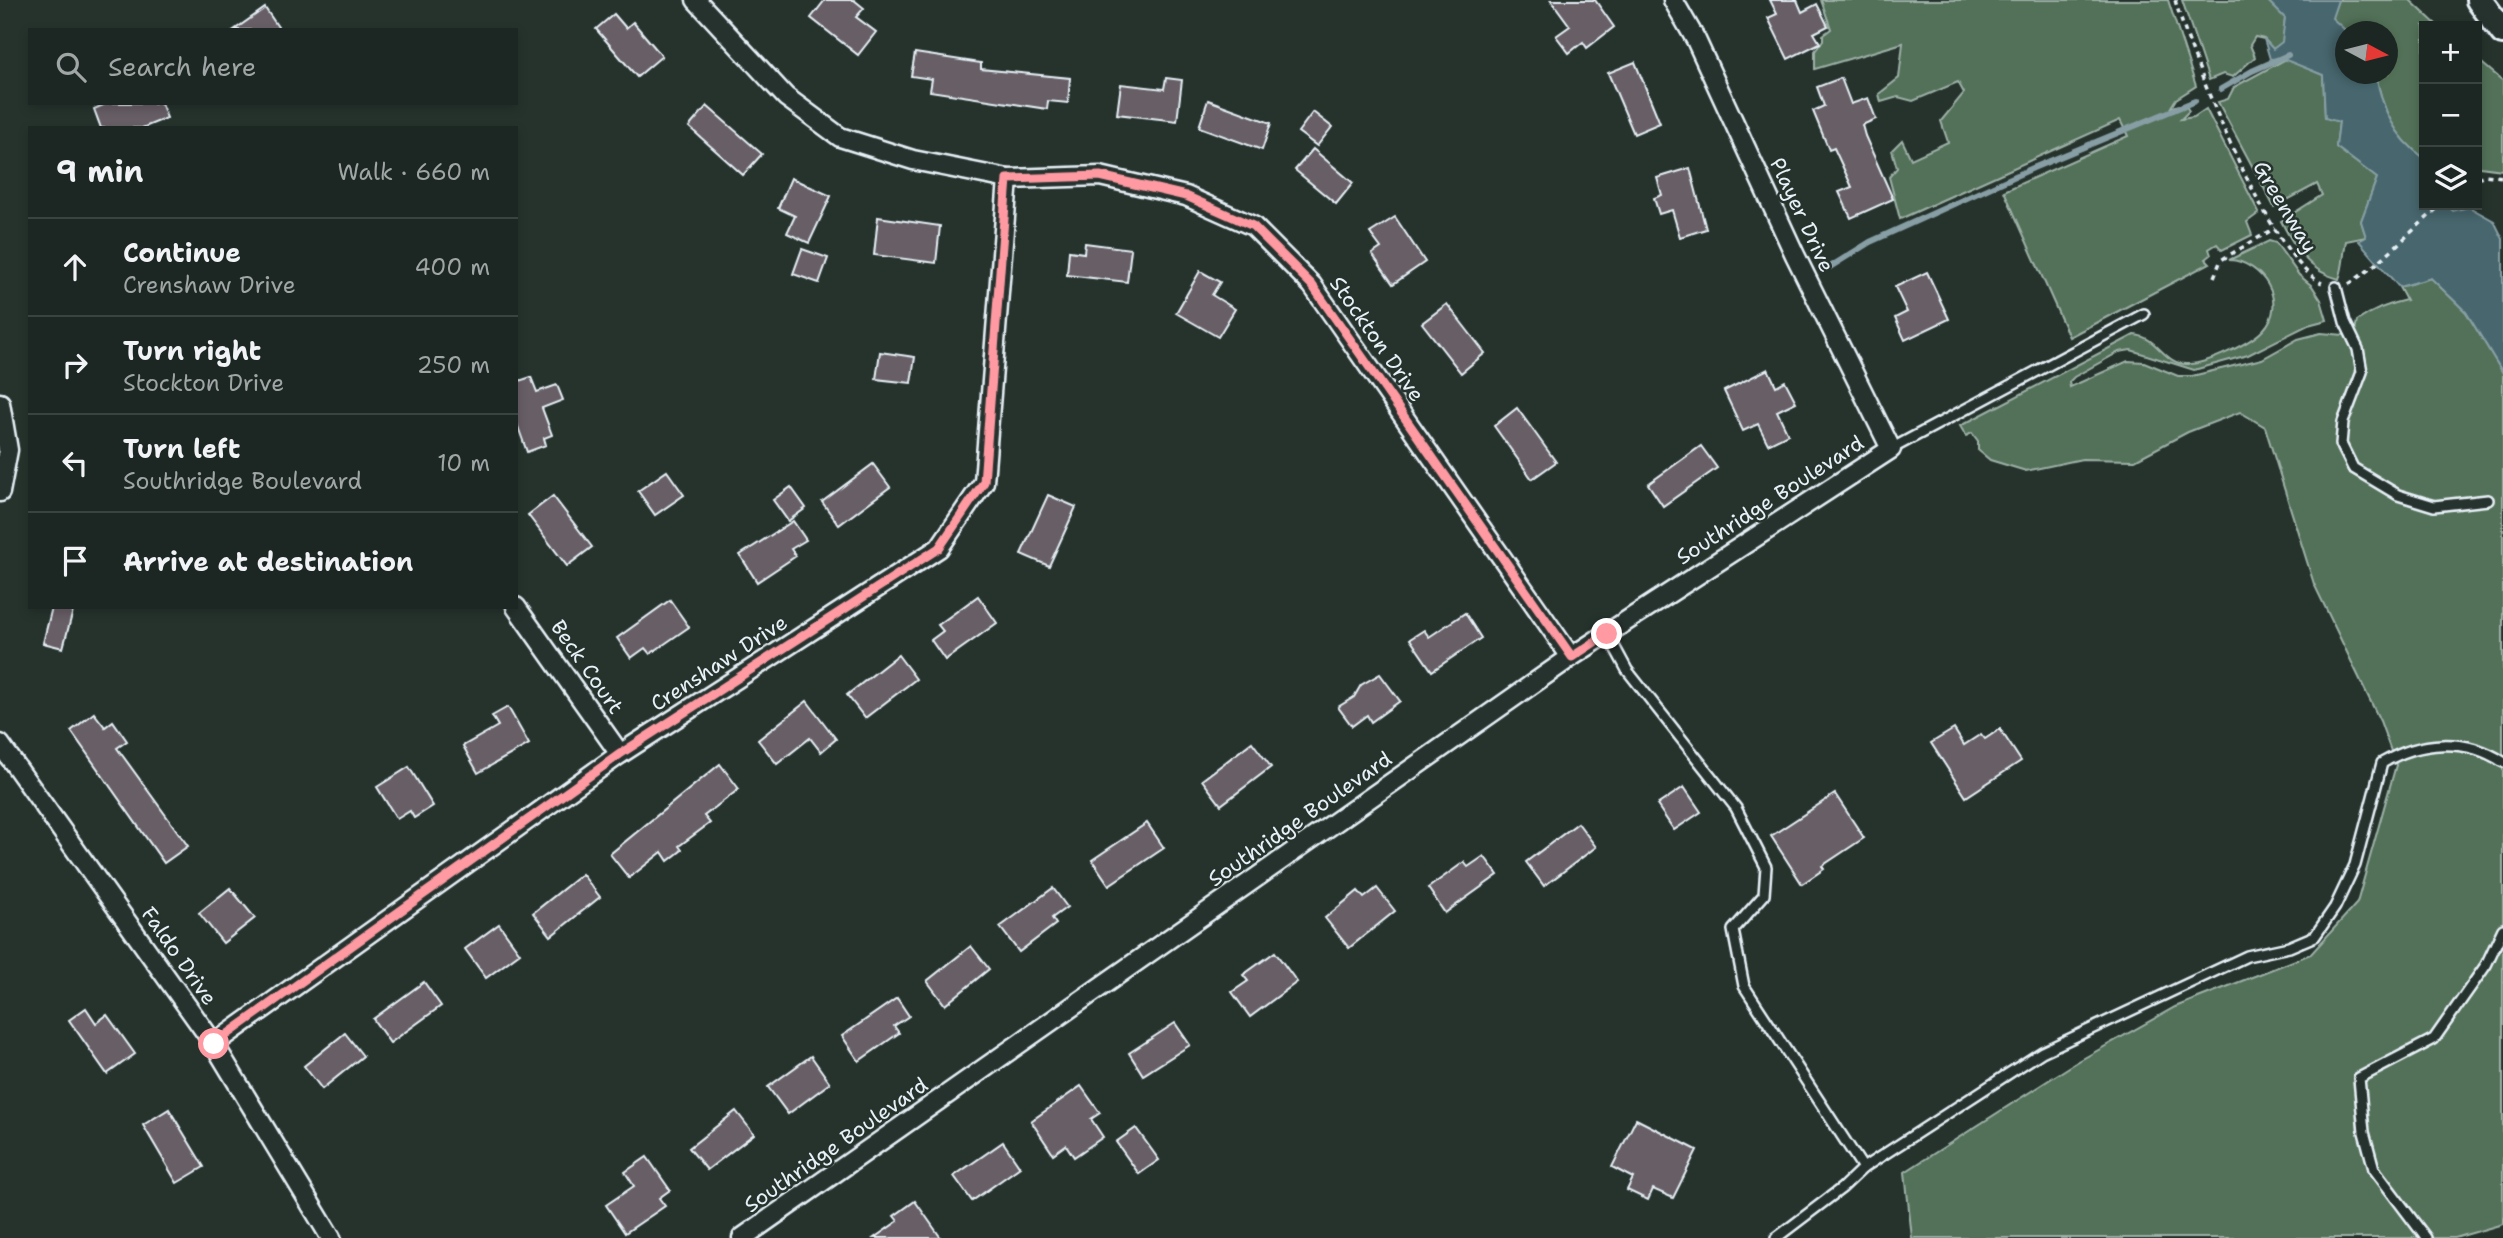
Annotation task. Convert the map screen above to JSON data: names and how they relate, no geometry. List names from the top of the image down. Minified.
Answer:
{"streets":{"street":["Player Drive","Stockton Drive","Southridge Boulevard","Crenshaw Drive","Beck Court","Faldo Drive"],"path":["Greenway"]},"crossings":[["Player Drive","Southridge Boulevard"],["Stockton Drive","Southridge Boulevard"],["Stockton Drive","Crenshaw Drive"],["Crenshaw Drive","Beck Court"],["Crenshaw Drive","Faldo Drive"]],"north":"right","page":{"map_buttons":["+","−"],"search":"Search here","heading":["9 min","Walk · 660 m"],"list":[["Continue","Crenshaw Drive","400 m"],["Turn right","Stockton Drive","250 m"],["Turn left","Southridge Boulevard","10 m"],"Arrive at destination"]}}
